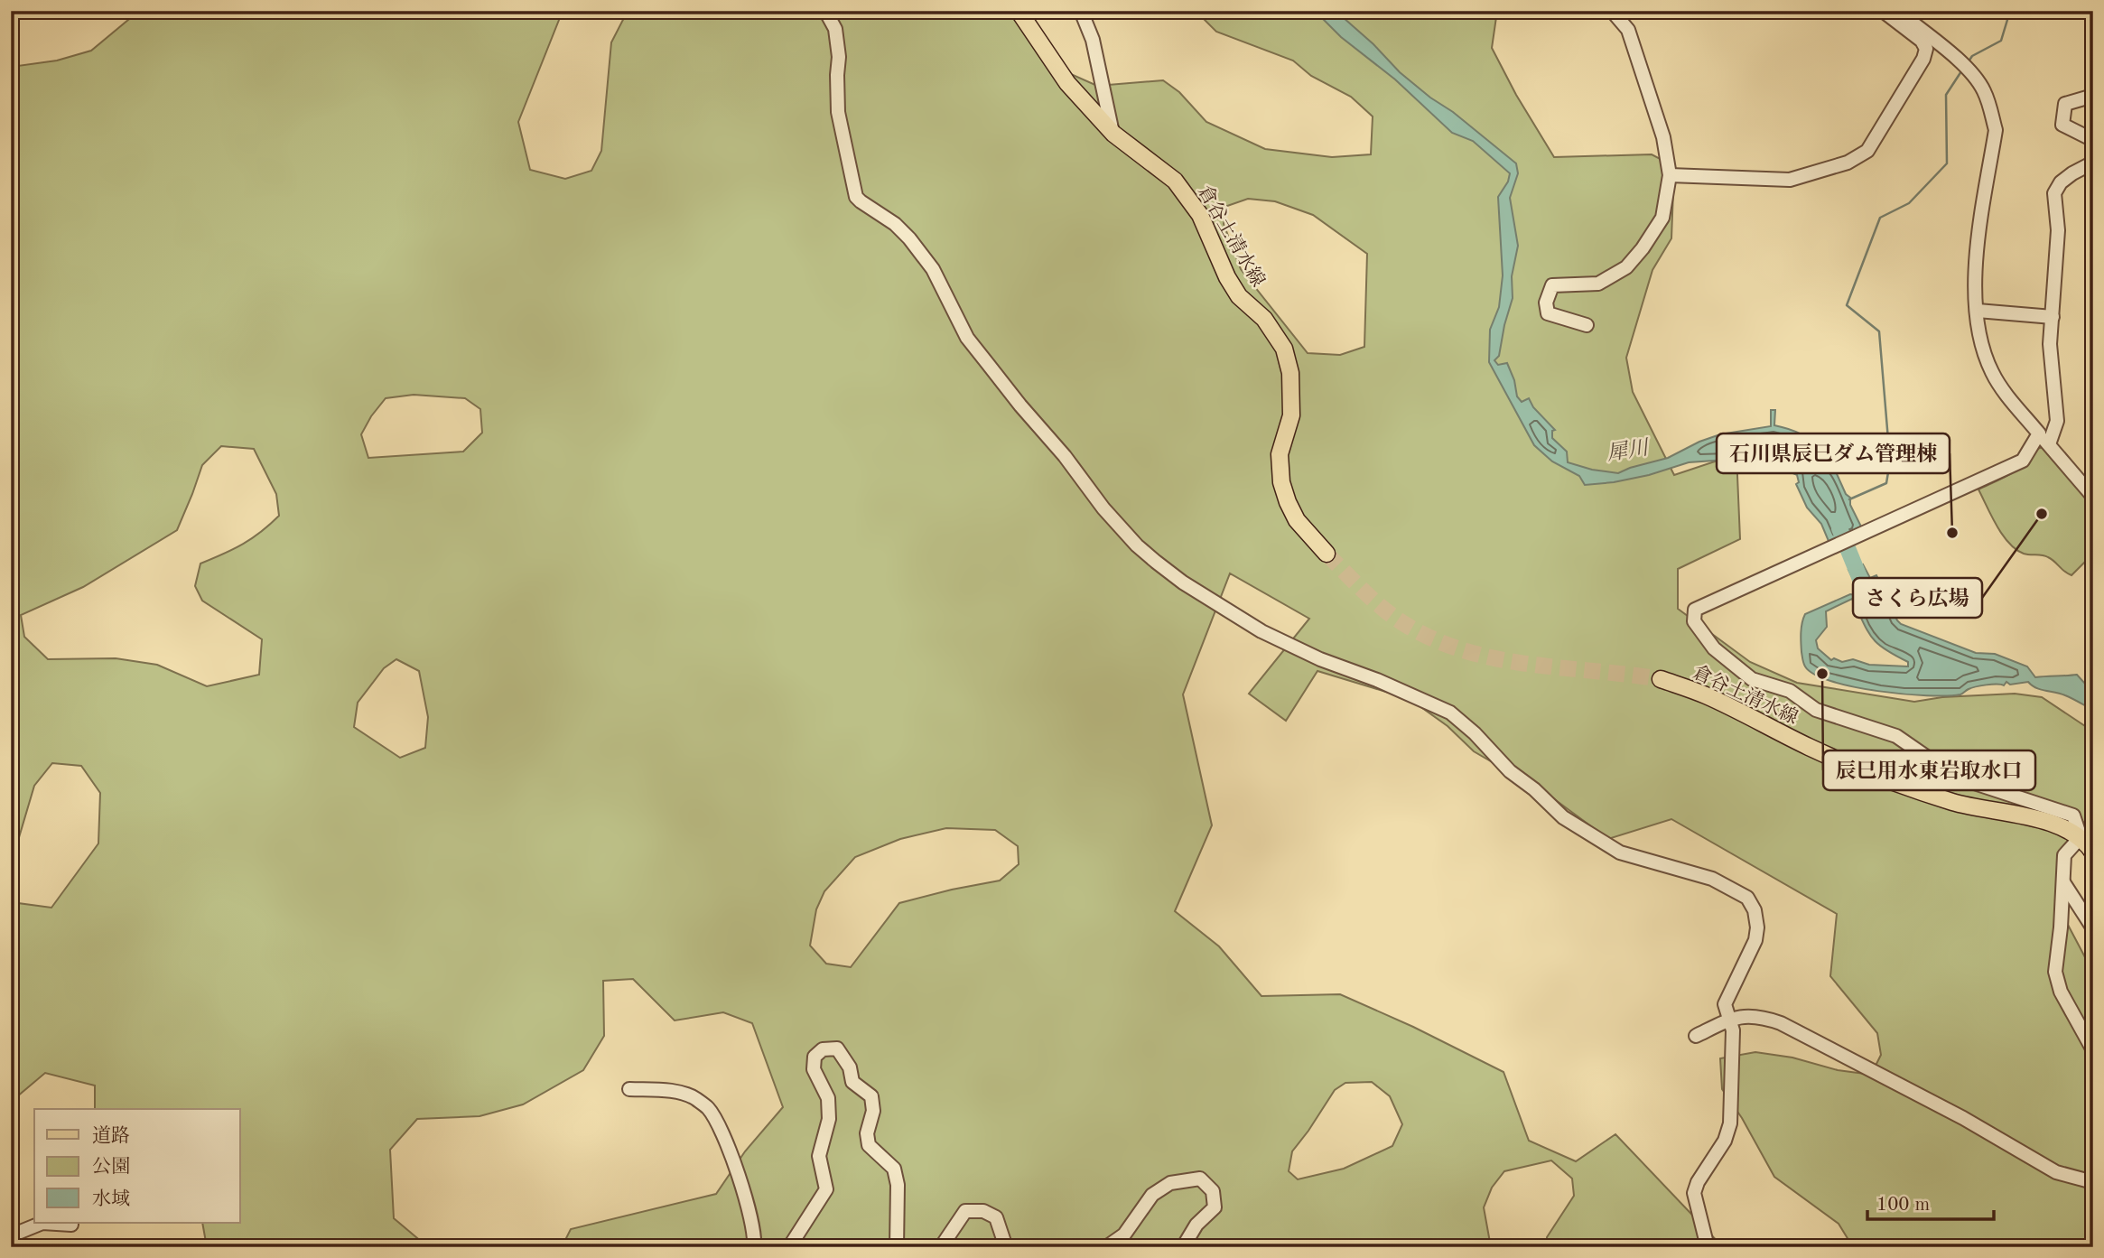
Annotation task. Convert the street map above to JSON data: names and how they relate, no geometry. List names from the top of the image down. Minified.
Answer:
{"streets":{"main road":["倉谷土清水線"]},"water":["犀川"],"places":["さくら広場","石川県辰巳ダム管理棟","辰巳用水東岩取水口"],"legend":["道路","公園","水域"],"scale_bar":"100 m"}
